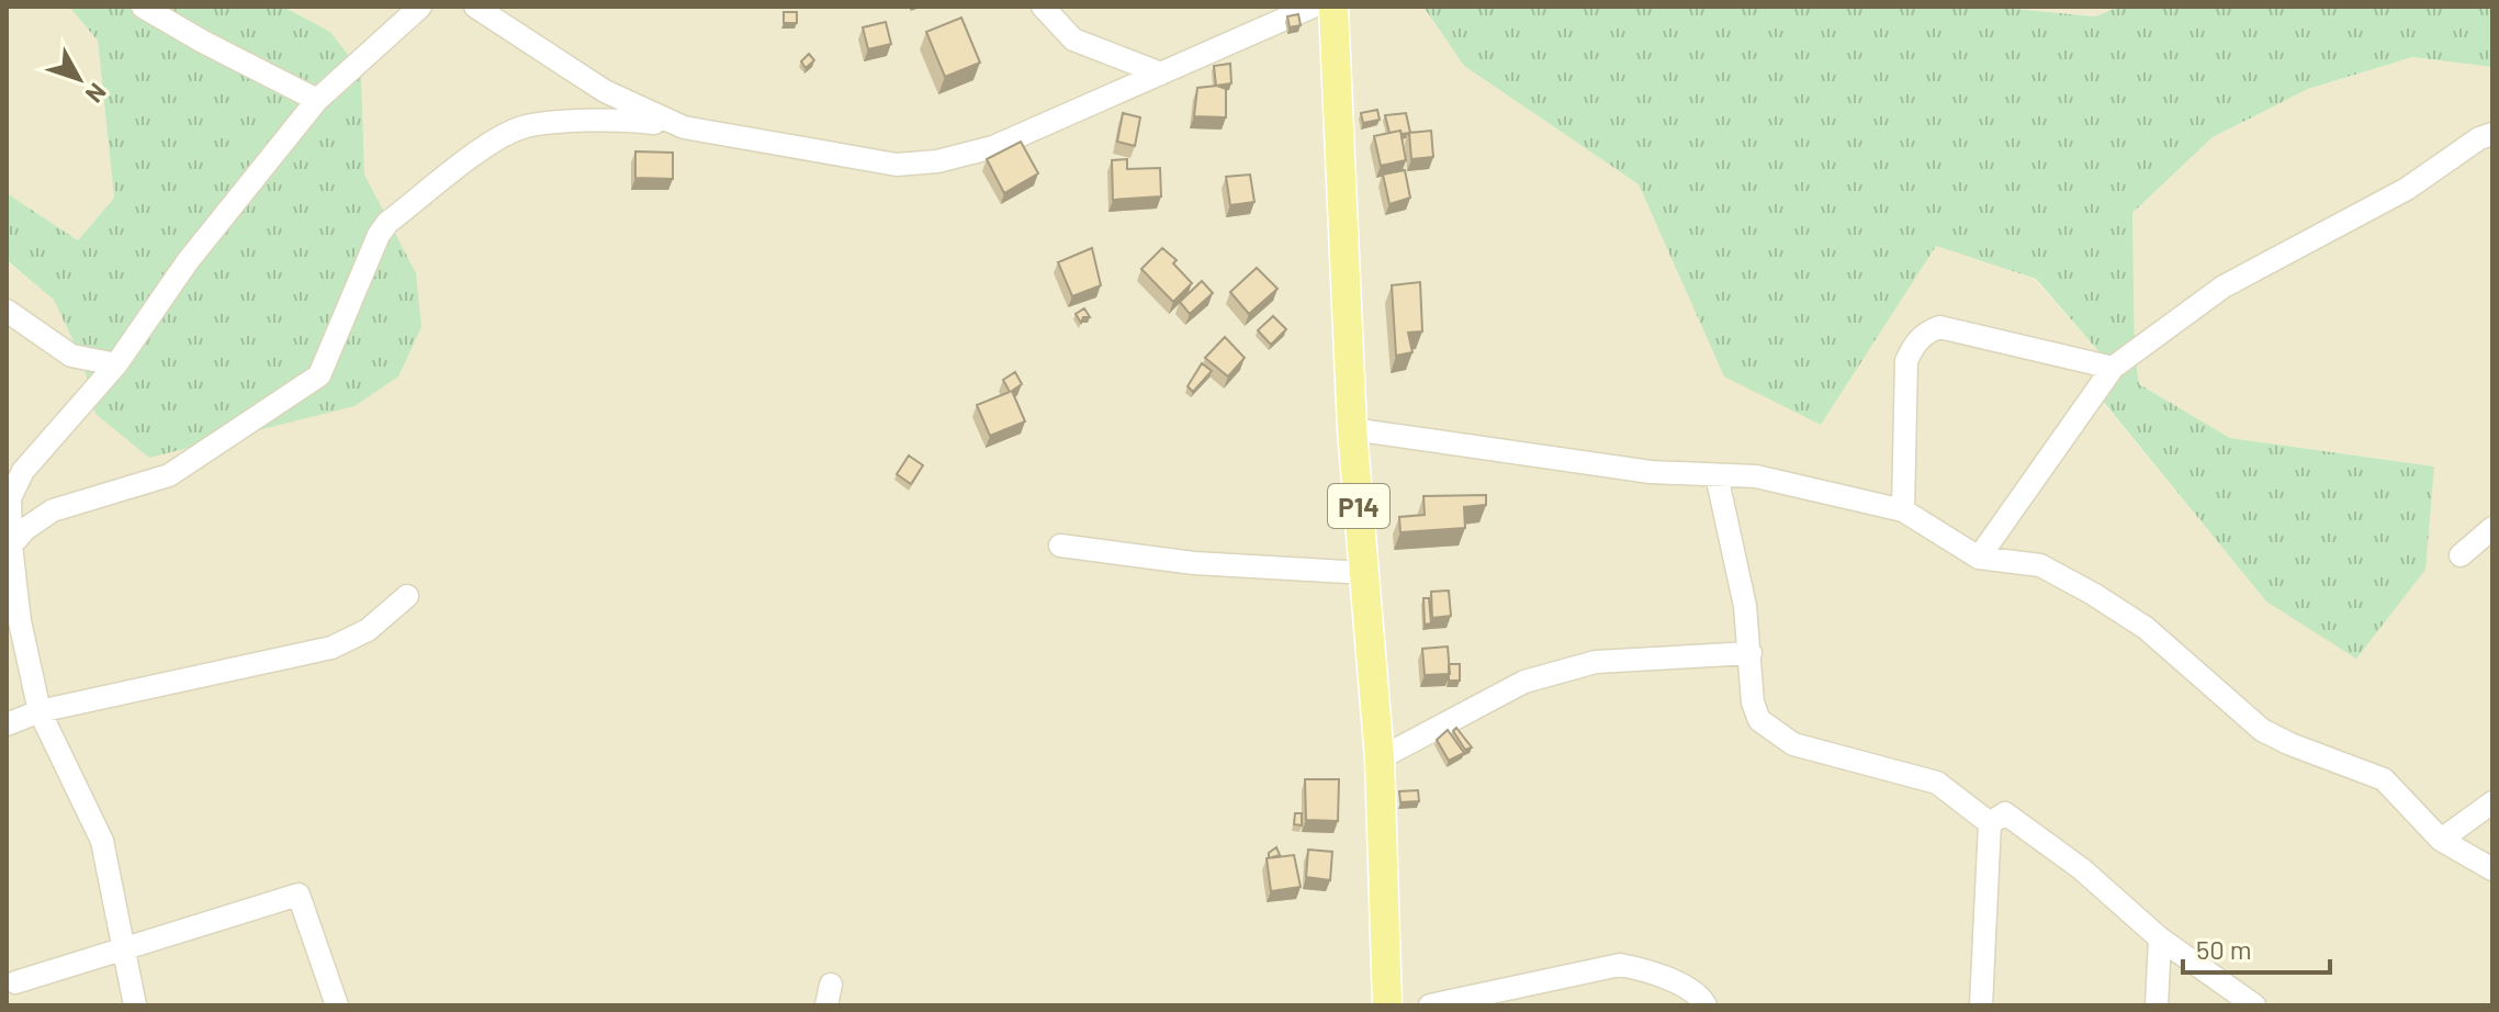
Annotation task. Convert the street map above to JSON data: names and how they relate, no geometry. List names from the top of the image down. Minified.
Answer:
{"streets":{"main road":["P14"]},"scale_bar":"50 m","north":"bottom right"}
